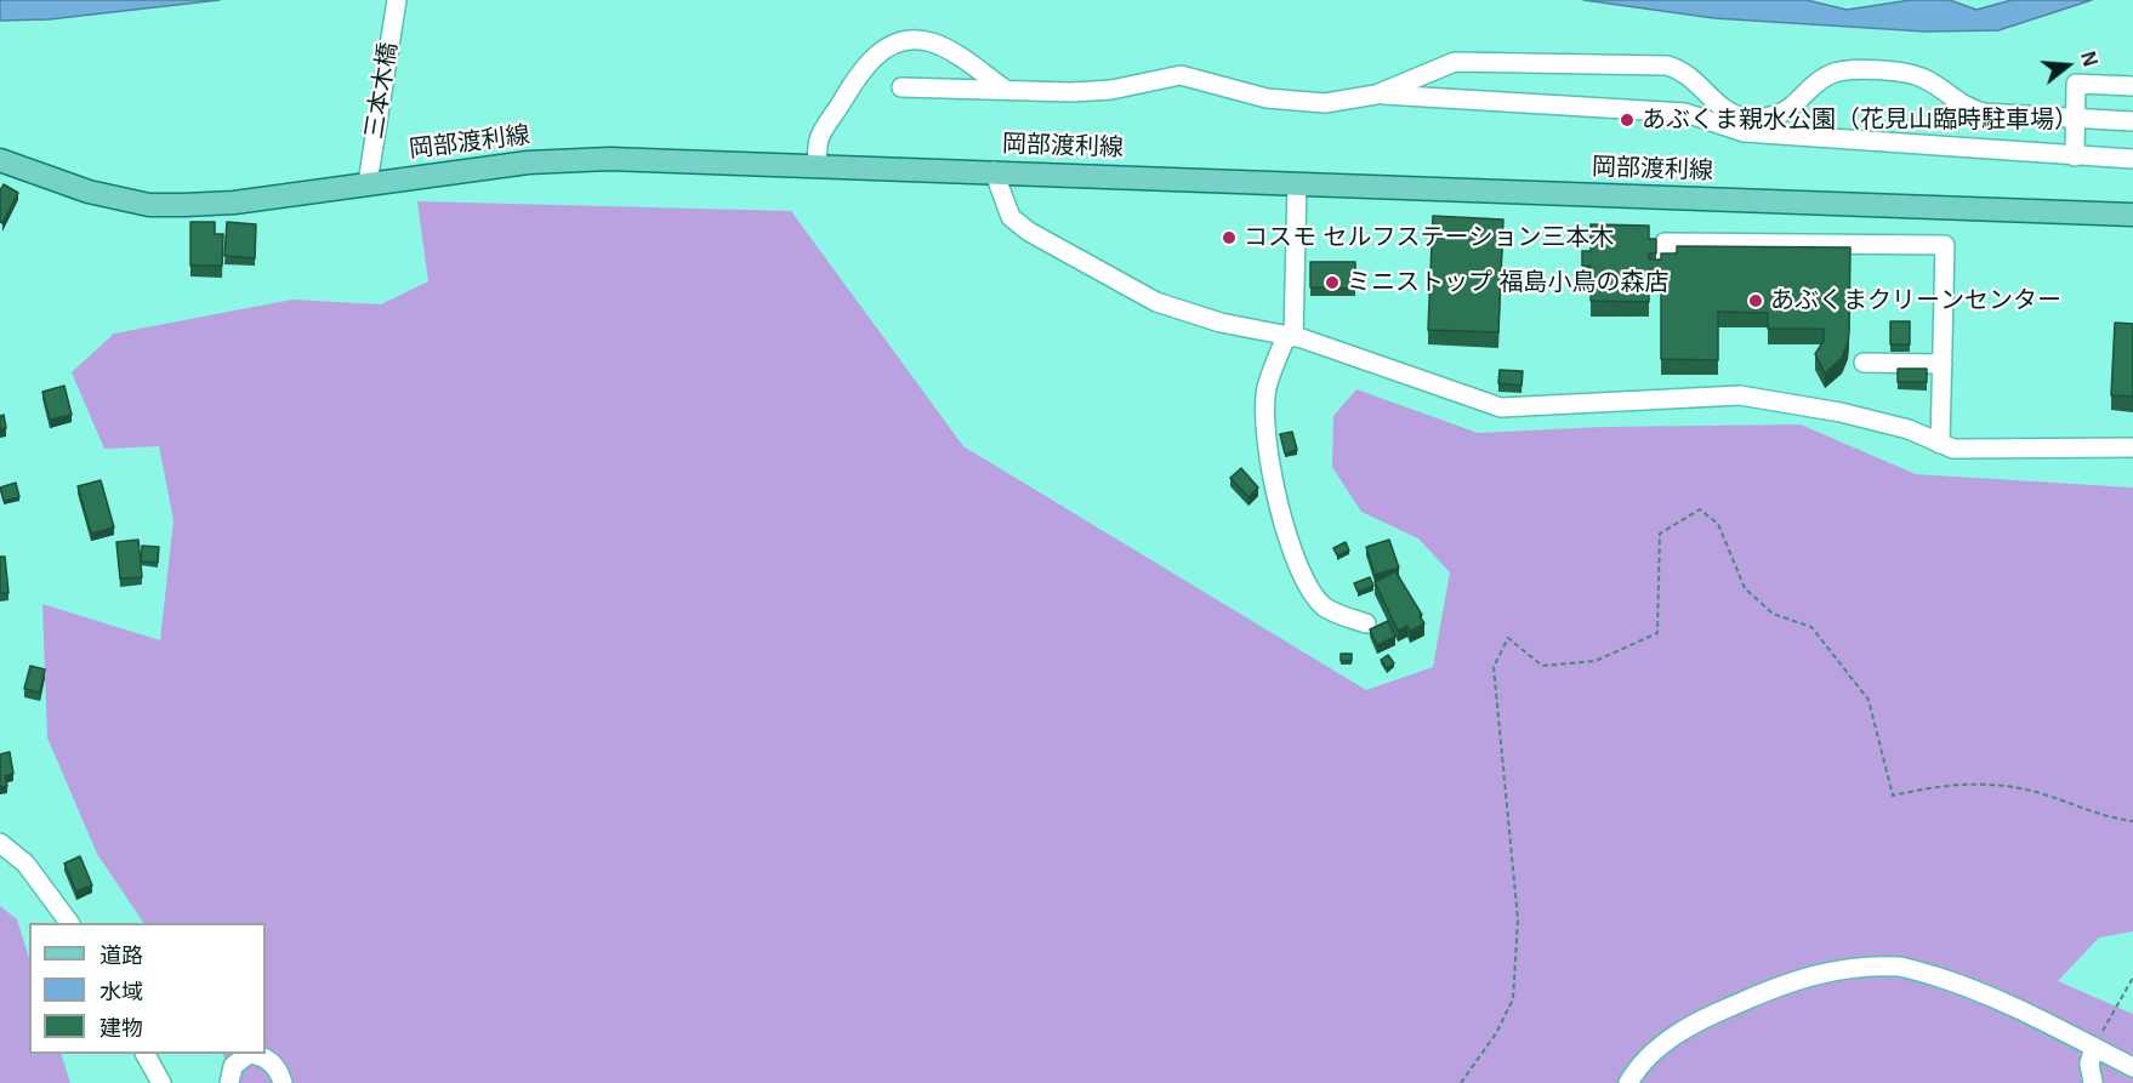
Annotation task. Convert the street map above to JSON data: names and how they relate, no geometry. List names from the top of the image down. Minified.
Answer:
{"streets":{"main road":["岡部渡利線"],"street":["三本木橋"]},"crossings":[["三本木橋","岡部渡利線"]],"places":["あぶくま親水公園（花見山臨時駐車場）","コスモ セルフステーション三本木","ミニストップ 福島小鳥の森店","あぶくまクリーンセンター"],"legend":["道路","水域","建物"],"north":"right"}
